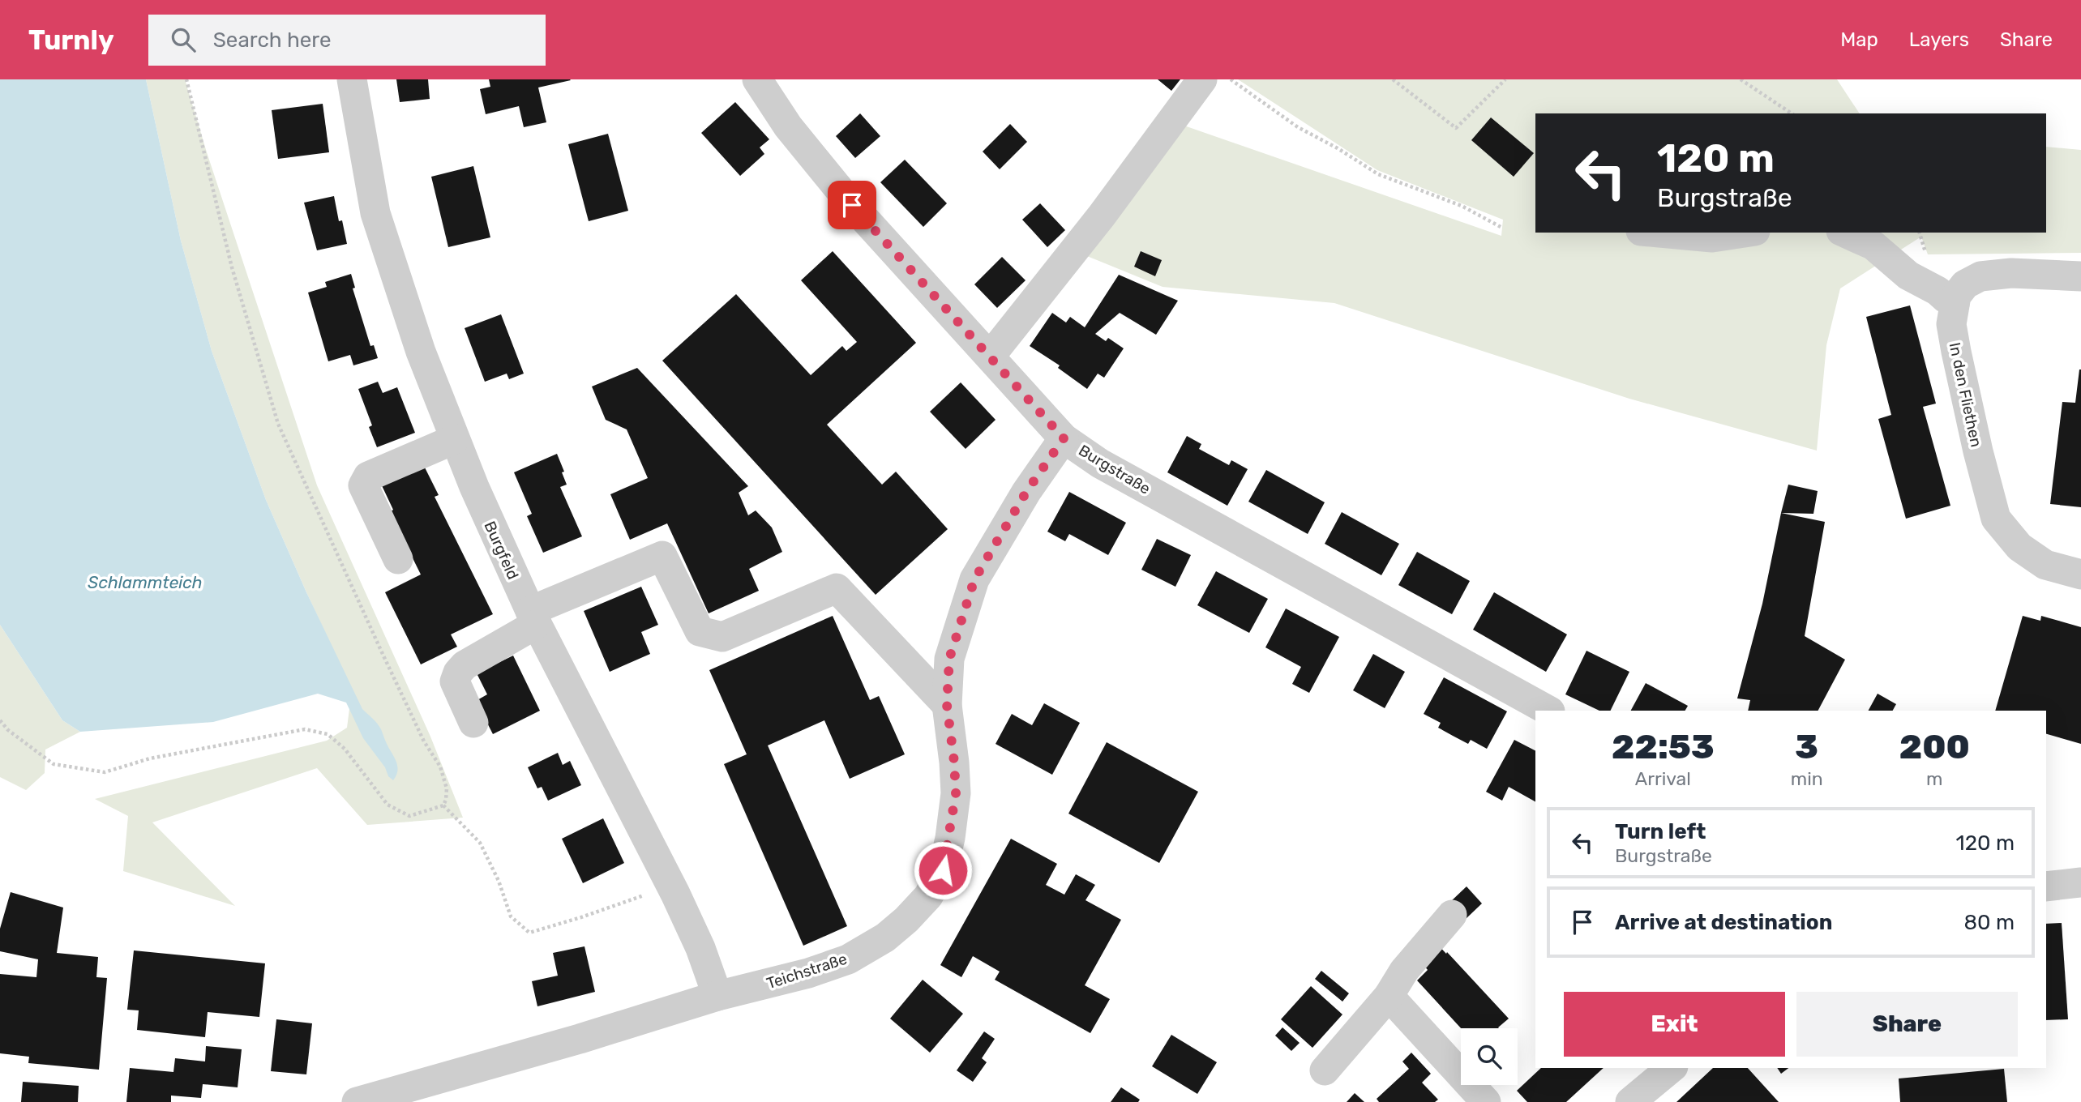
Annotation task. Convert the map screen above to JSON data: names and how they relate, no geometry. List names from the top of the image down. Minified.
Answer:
{"streets":{"street":["In den Fliethen","Burgstraße","Burgfeld","Teichstraße"]},"crossings":[["Burgstraße","Teichstraße"],["Burgfeld","Teichstraße"]],"water":["Schlammteich"],"page":{"header":"Turnly","search":"Search here","nav":["Map","Layers","Share"],"turn":["120 m","Burgstraße"],"eta":["22:53","Arrival","3","min","200","m"],"list":[{"name":"Turn left","note":"Burgstraße","value":"120 m"},{"name":"Arrive at destination","value":"80 m"}],"buttons":["Exit","Share"]}}
